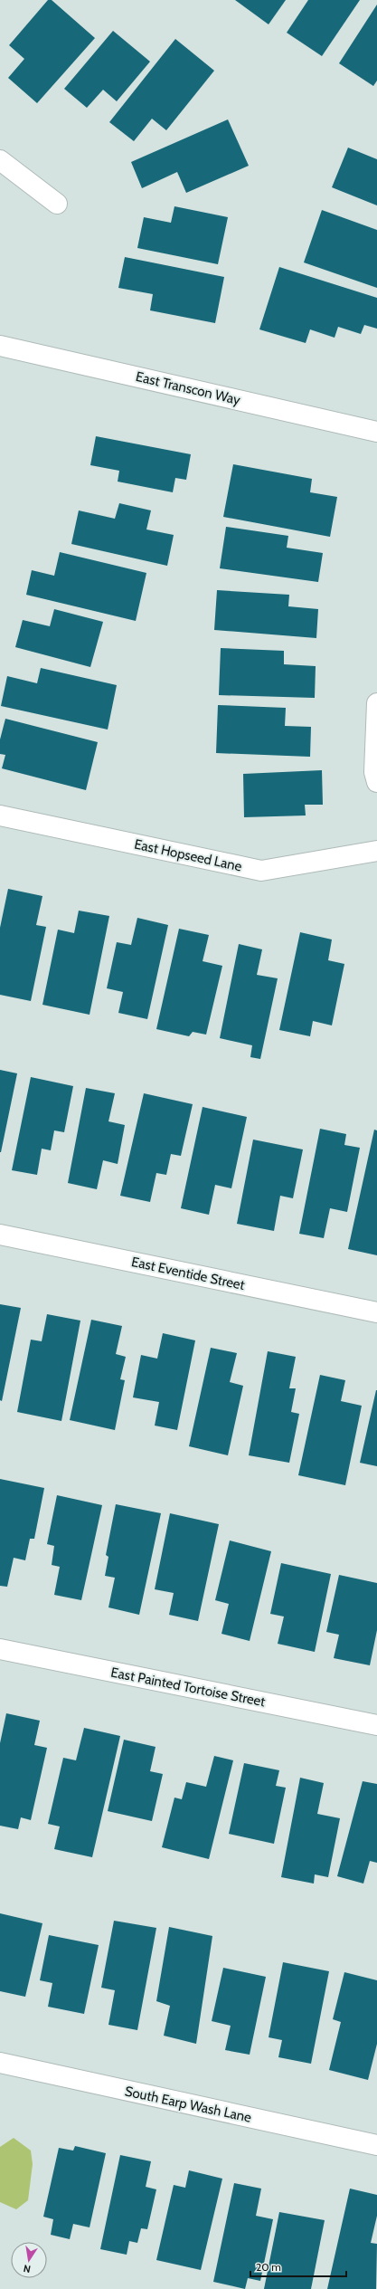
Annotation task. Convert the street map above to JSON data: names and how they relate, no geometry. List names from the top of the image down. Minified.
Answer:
{"streets":{"street":["East Transcon Way","East Hopseed Lane","East Eventide Street","East Painted Tortoise Street","South Earp Wash Lane"]},"scale_bar":"20 m","north":"bottom"}
